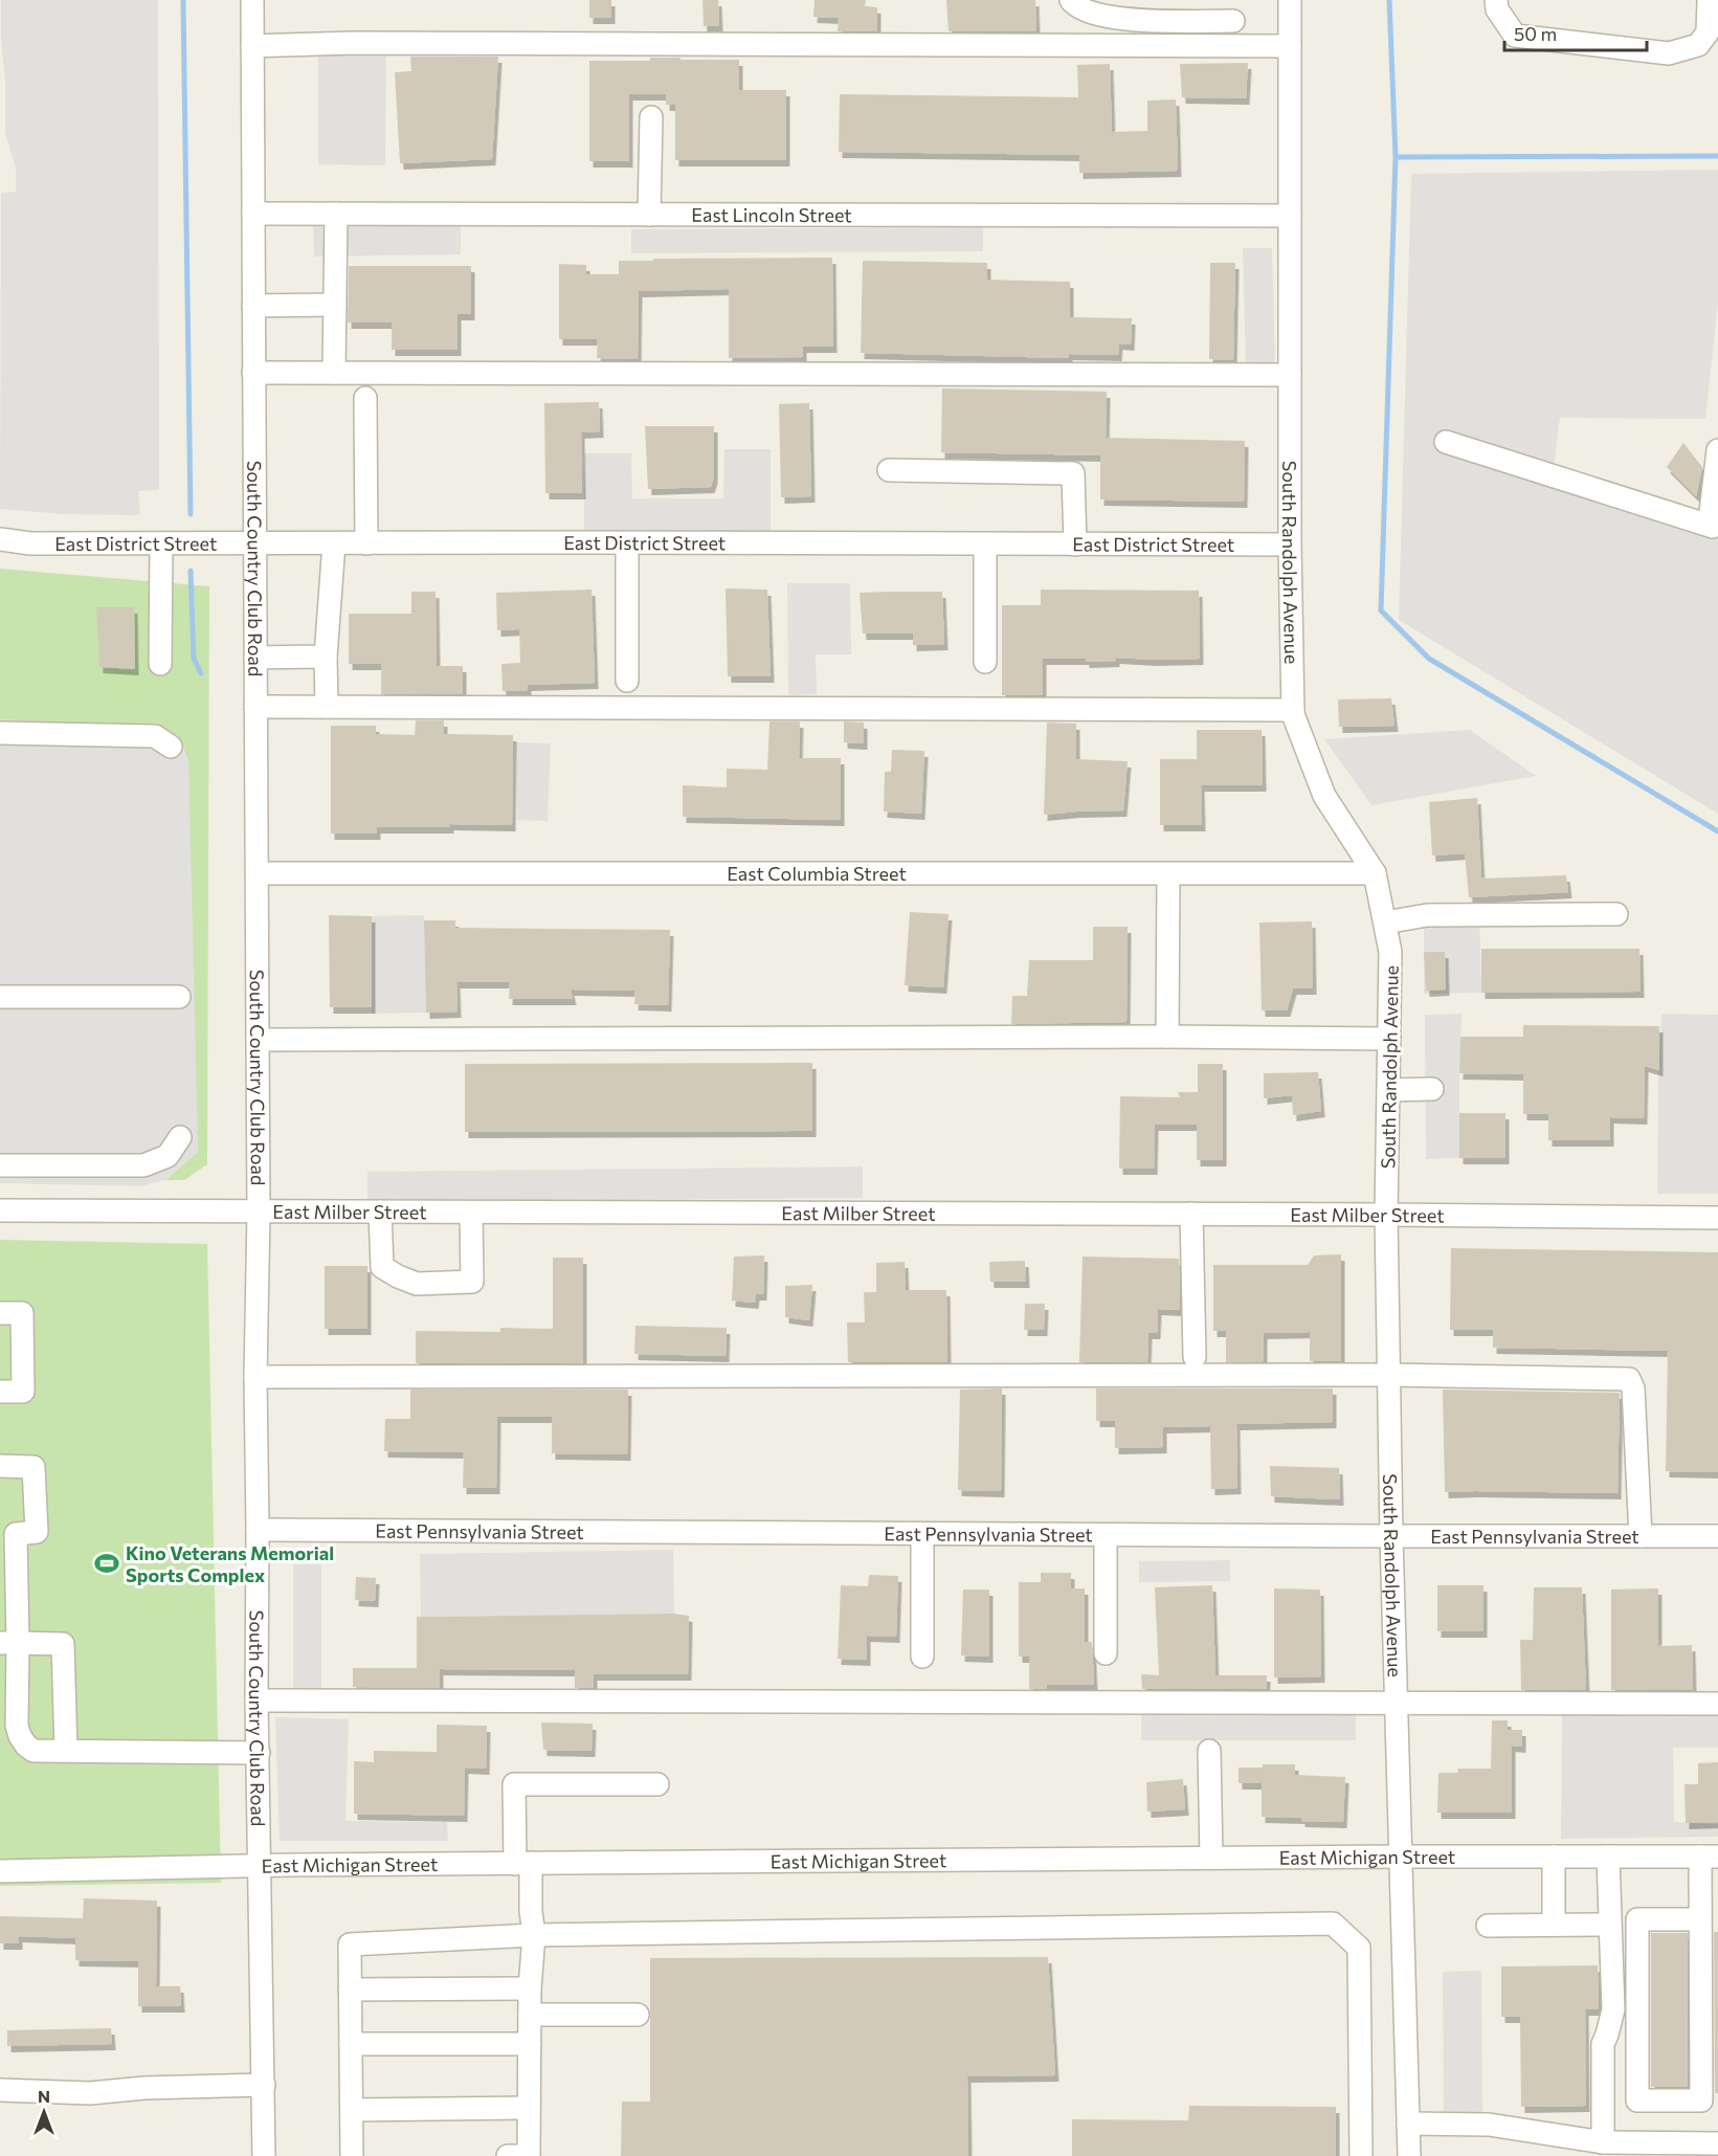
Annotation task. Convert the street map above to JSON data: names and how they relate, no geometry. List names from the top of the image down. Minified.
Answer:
{"streets":{"street":["East Lincoln Street","East District Street","South Randolph Avenue","South Country Club Road","East Columbia Street","East Milber Street","East Pennsylvania Street","East Michigan Street"]},"crossings":[["East Lincoln Street","South Randolph Avenue"],["East Lincoln Street","South Country Club Road"],["East District Street","South Randolph Avenue"],["East District Street","South Country Club Road"],["South Randolph Avenue","East Columbia Street"],["South Randolph Avenue","East Milber Street"],["South Randolph Avenue","East Pennsylvania Street"],["South Randolph Avenue","East Michigan Street"],["South Country Club Road","East Columbia Street"],["South Country Club Road","East Milber Street"],["South Country Club Road","East Pennsylvania Street"],["South Country Club Road","East Michigan Street"]],"places":{"sports":["Kino Veterans Memorial Sports Complex"]},"scale_bar":"50 m","north":"top"}
